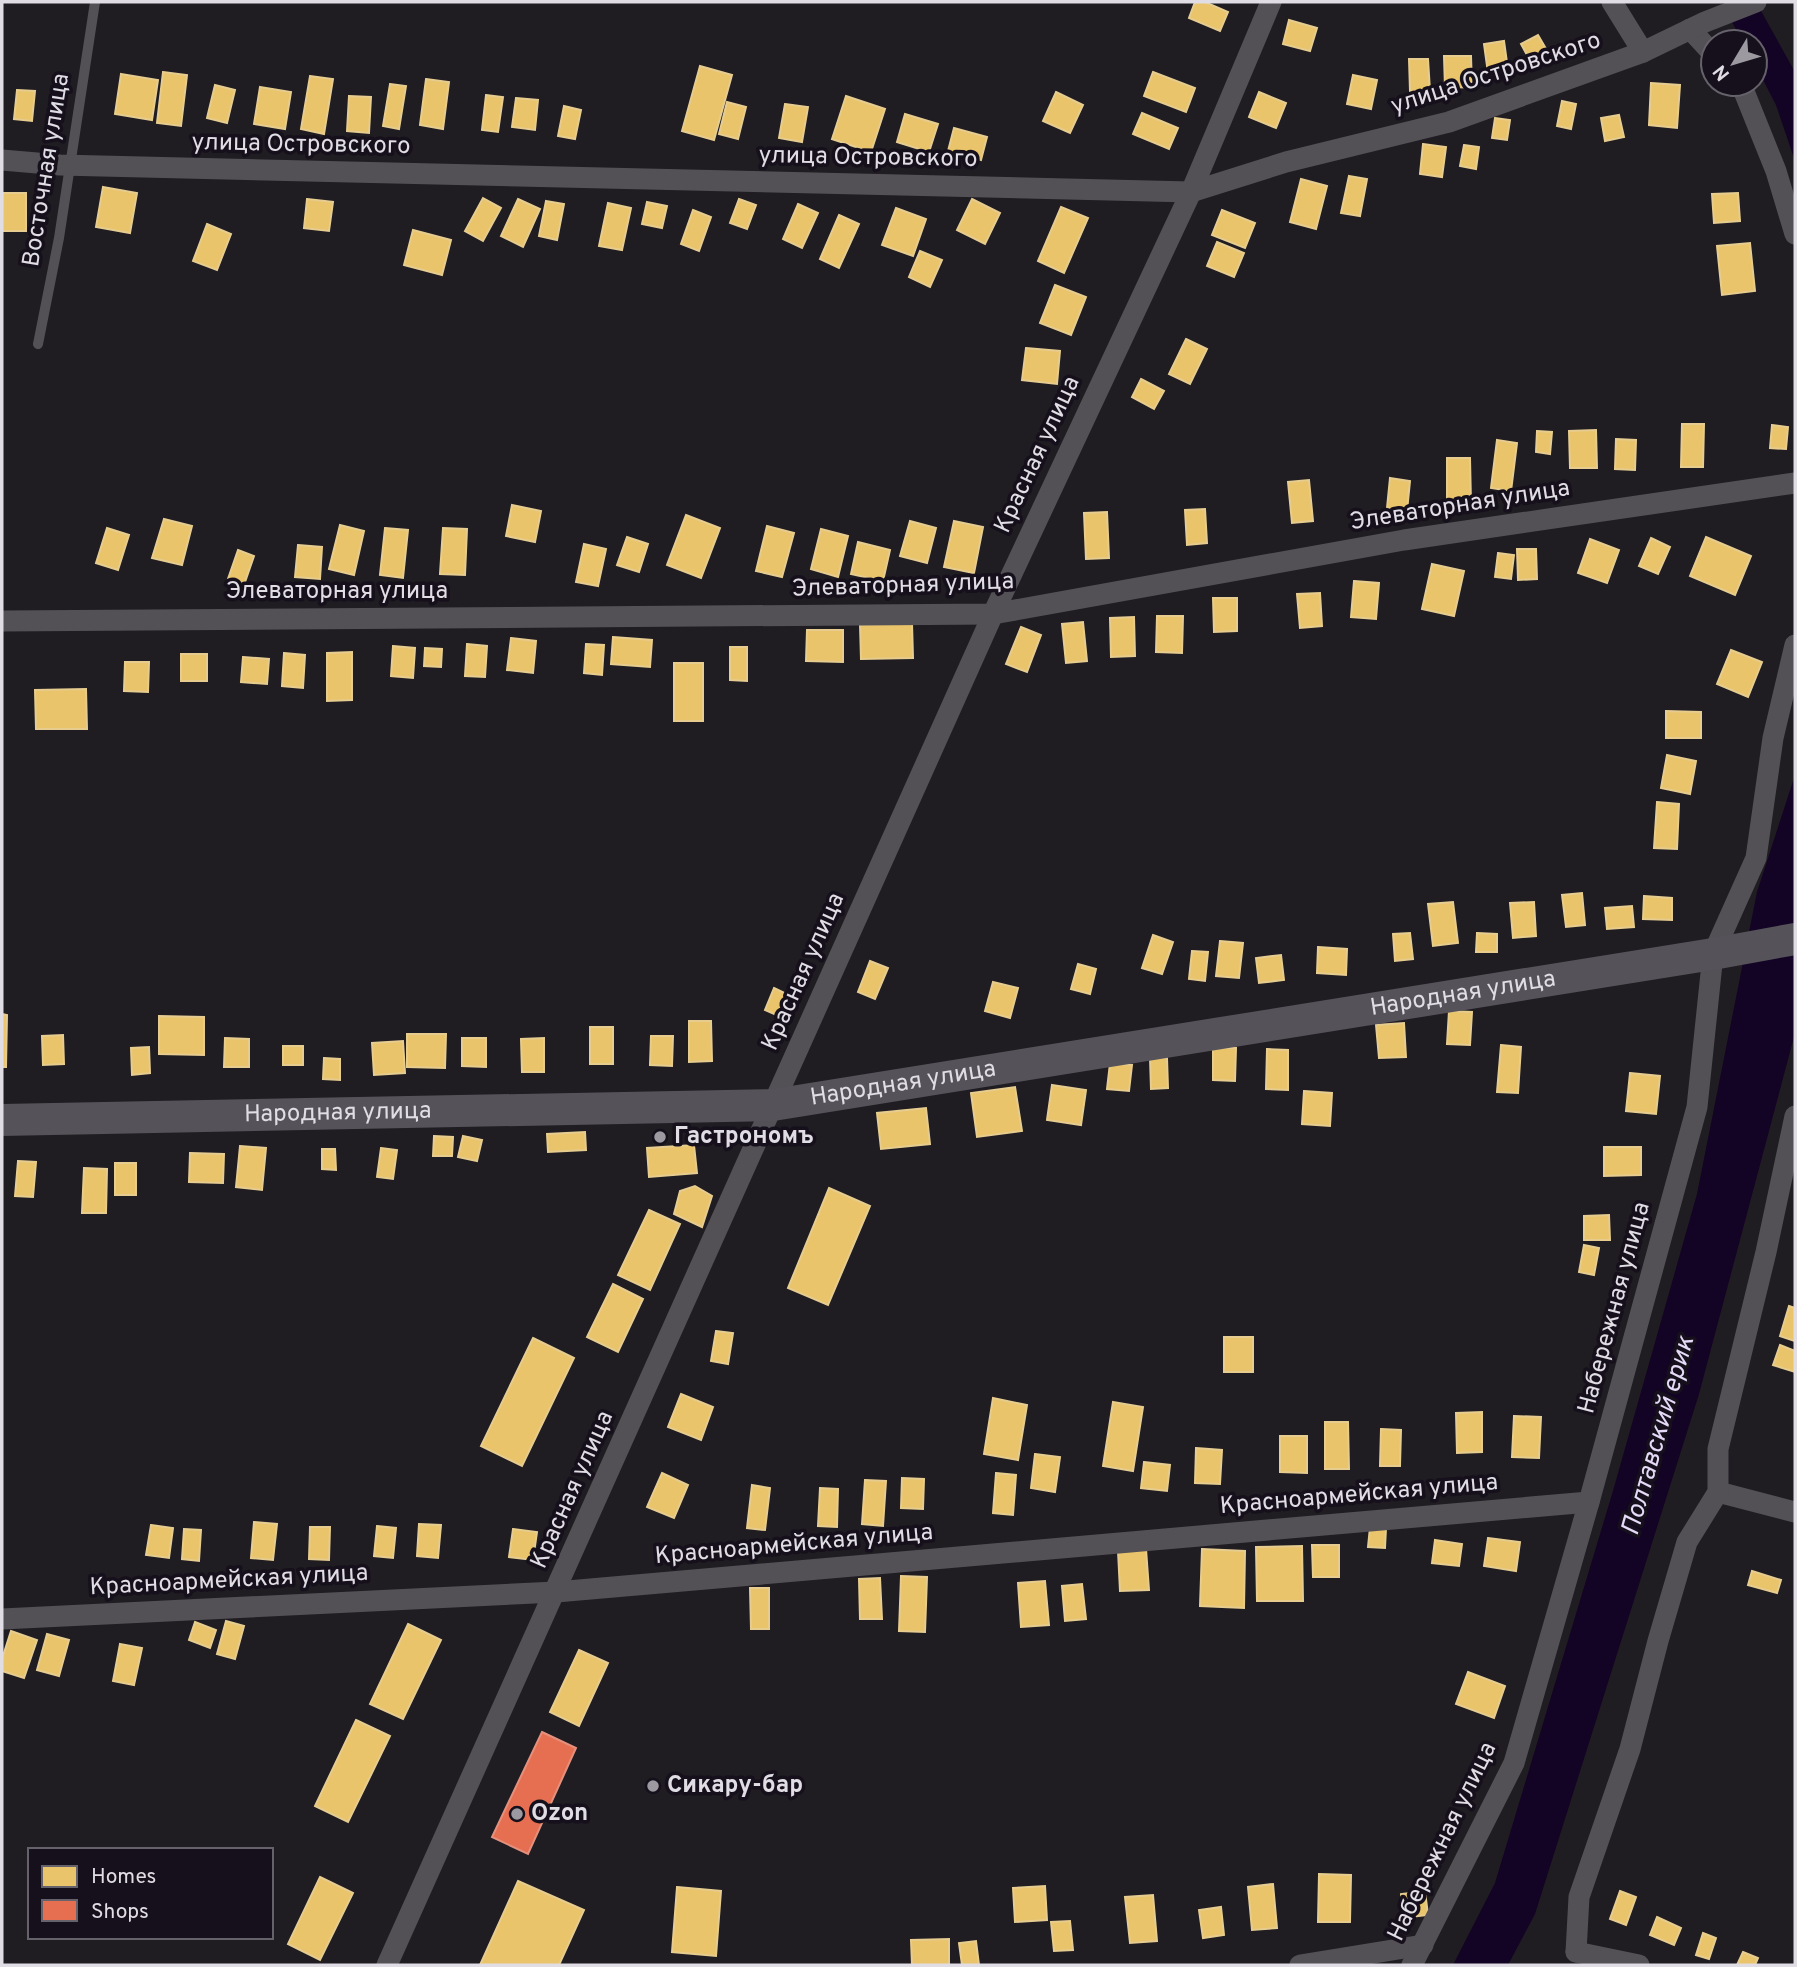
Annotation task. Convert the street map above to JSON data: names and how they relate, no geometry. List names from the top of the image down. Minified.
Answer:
{"streets":{"main road":["Народная улица"],"street":["улица Островского","Красная улица","Элеваторная улица","Набережная улица","Красноармейская улица"],"lane":["Восточная улица"]},"crossings":[["улица Островского","Восточная улица"],["улица Островского","Красная улица"],["Красная улица","Элеваторная улица"],["Красная улица","Народная улица"],["Красная улица","Красноармейская улица"],["Народная улица","Набережная улица"],["Набережная улица","Красноармейская улица"]],"water":["Полтавский ерик"],"places":["Гастрономъ","Сикару-бар","Ozon"],"legend":["Homes","Shops"],"north":"bottom left"}
